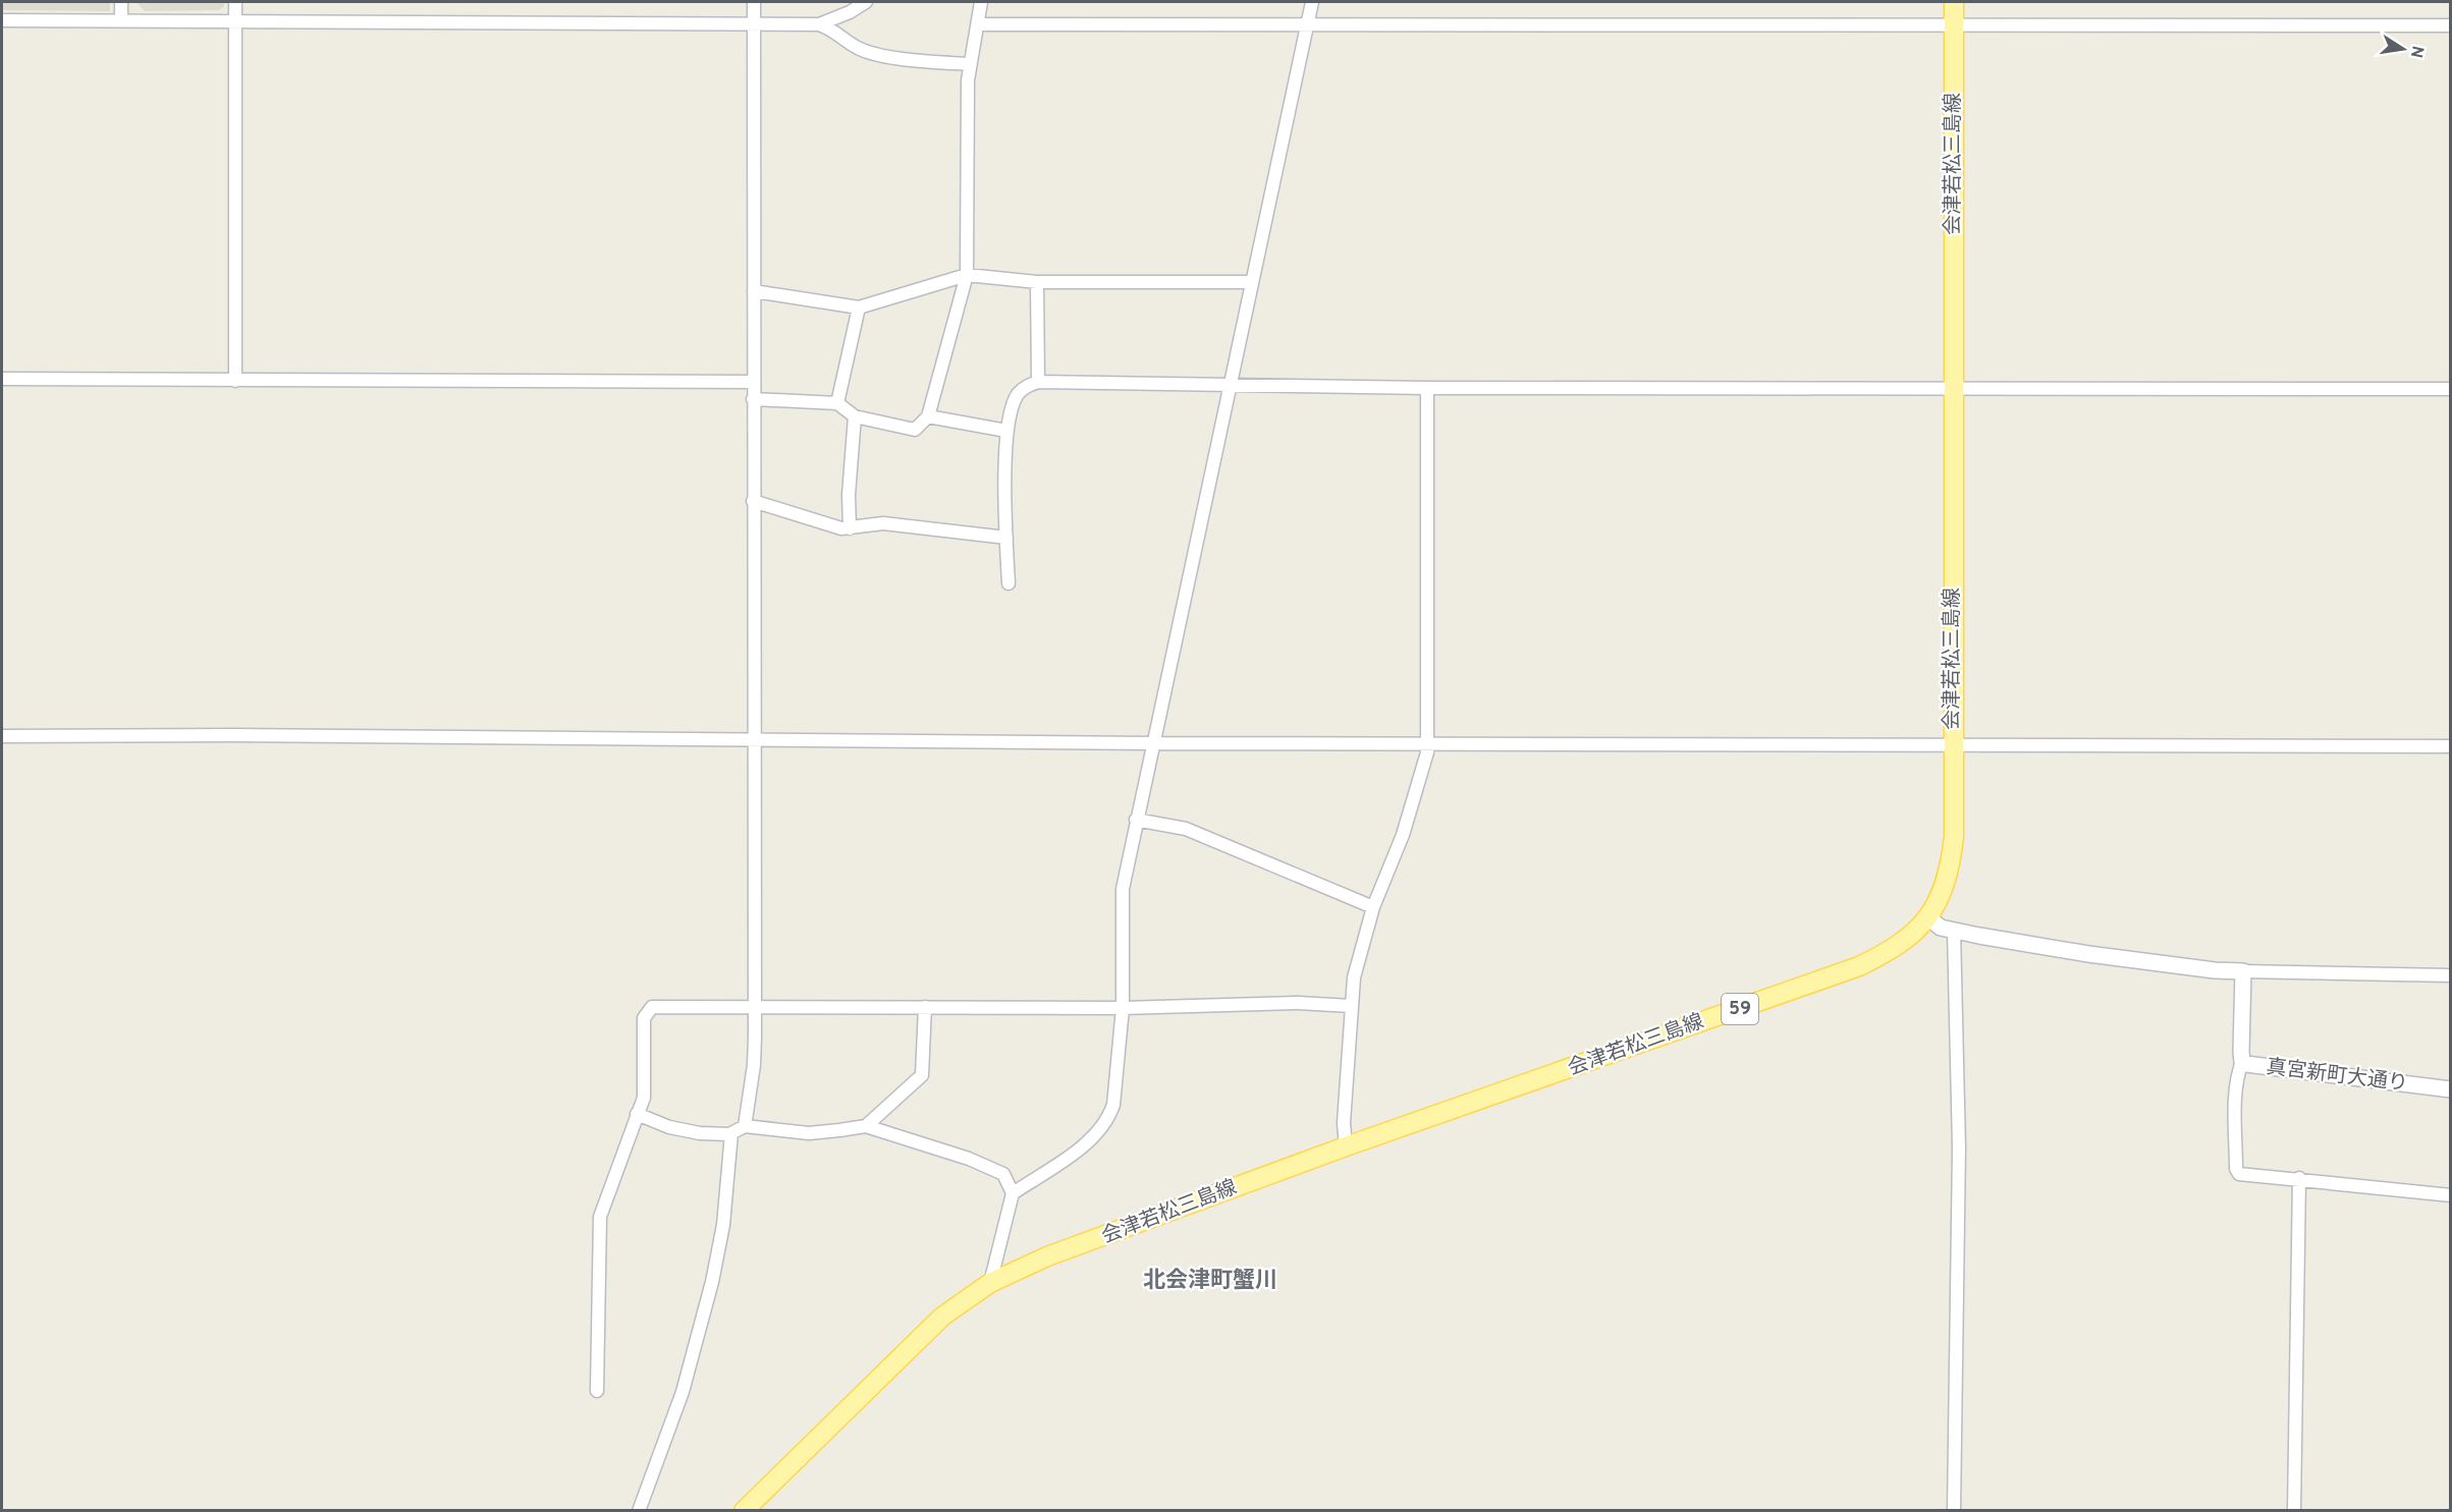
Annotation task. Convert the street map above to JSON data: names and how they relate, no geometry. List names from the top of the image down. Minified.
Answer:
{"streets":{"main road":["会津若松三島線","59"],"street":["真宮新町大通り"]},"districts":["北会津町蟹川"],"north":"right"}
